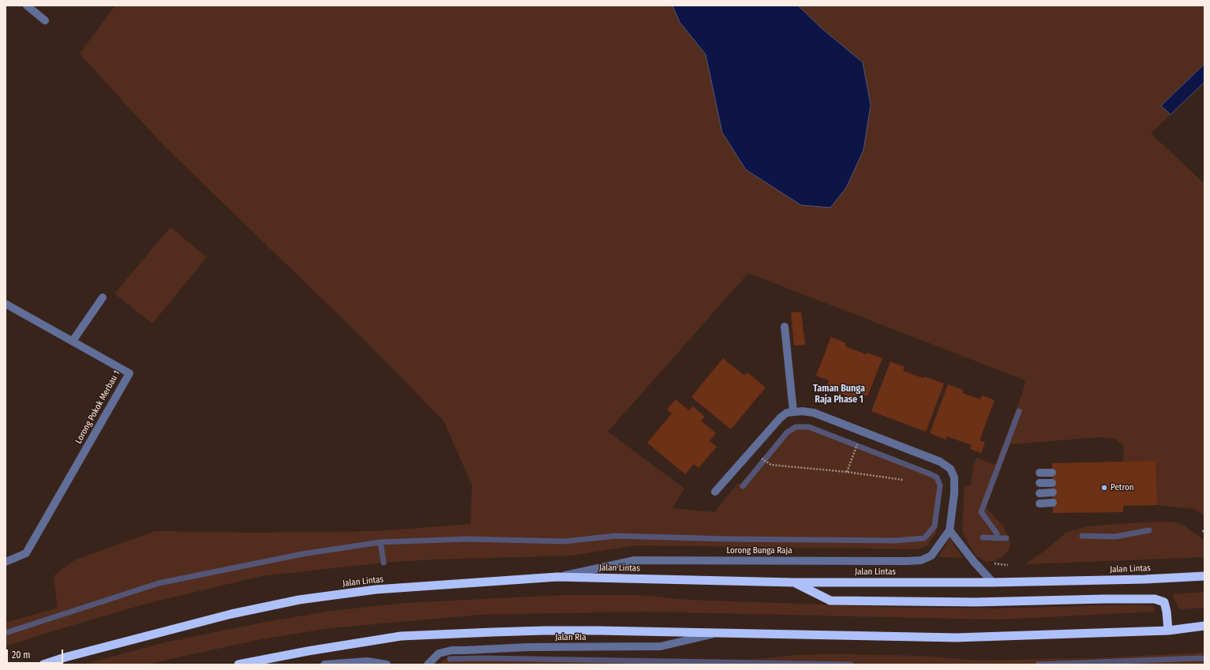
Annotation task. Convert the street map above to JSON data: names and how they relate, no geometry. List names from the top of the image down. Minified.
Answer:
{"streets":{"highway":["Jalan Lintas"],"street":["Lorong Pokok Merbau 1","Lorong Bunga Raja","Jalan Ria"]},"crossings":[["Lorong Bunga Raja","Jalan Lintas"]],"districts":["Taman Bunga Raja Phase 1"],"places":["Petron"],"scale_bar":"20 m"}
